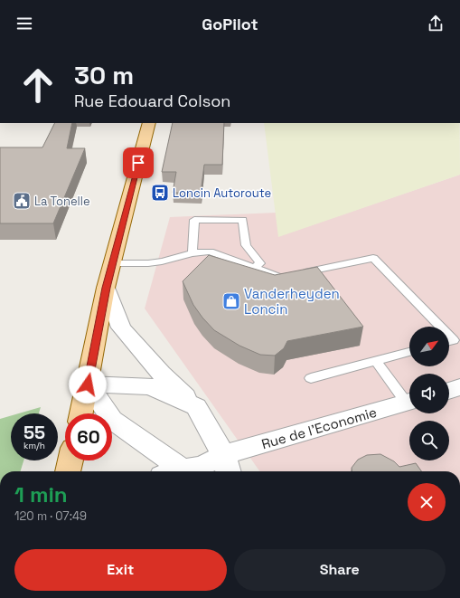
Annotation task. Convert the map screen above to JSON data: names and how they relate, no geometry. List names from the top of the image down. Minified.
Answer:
{"streets":{"street":["Rue de l'Economie"]},"places":{"bus stop":["Loncin Autoroute"],"public building":["La Tonelle"],"shop":["Vanderheyden Loncin"]},"north":"top right","page":{"header":"GoPilot","turn":["30 m","Rue Edouard Colson"],"speed":"55 km/h","limit":"60","heading":["1 min","120 m · 07:49"],"buttons":["Exit","Share"]}}
